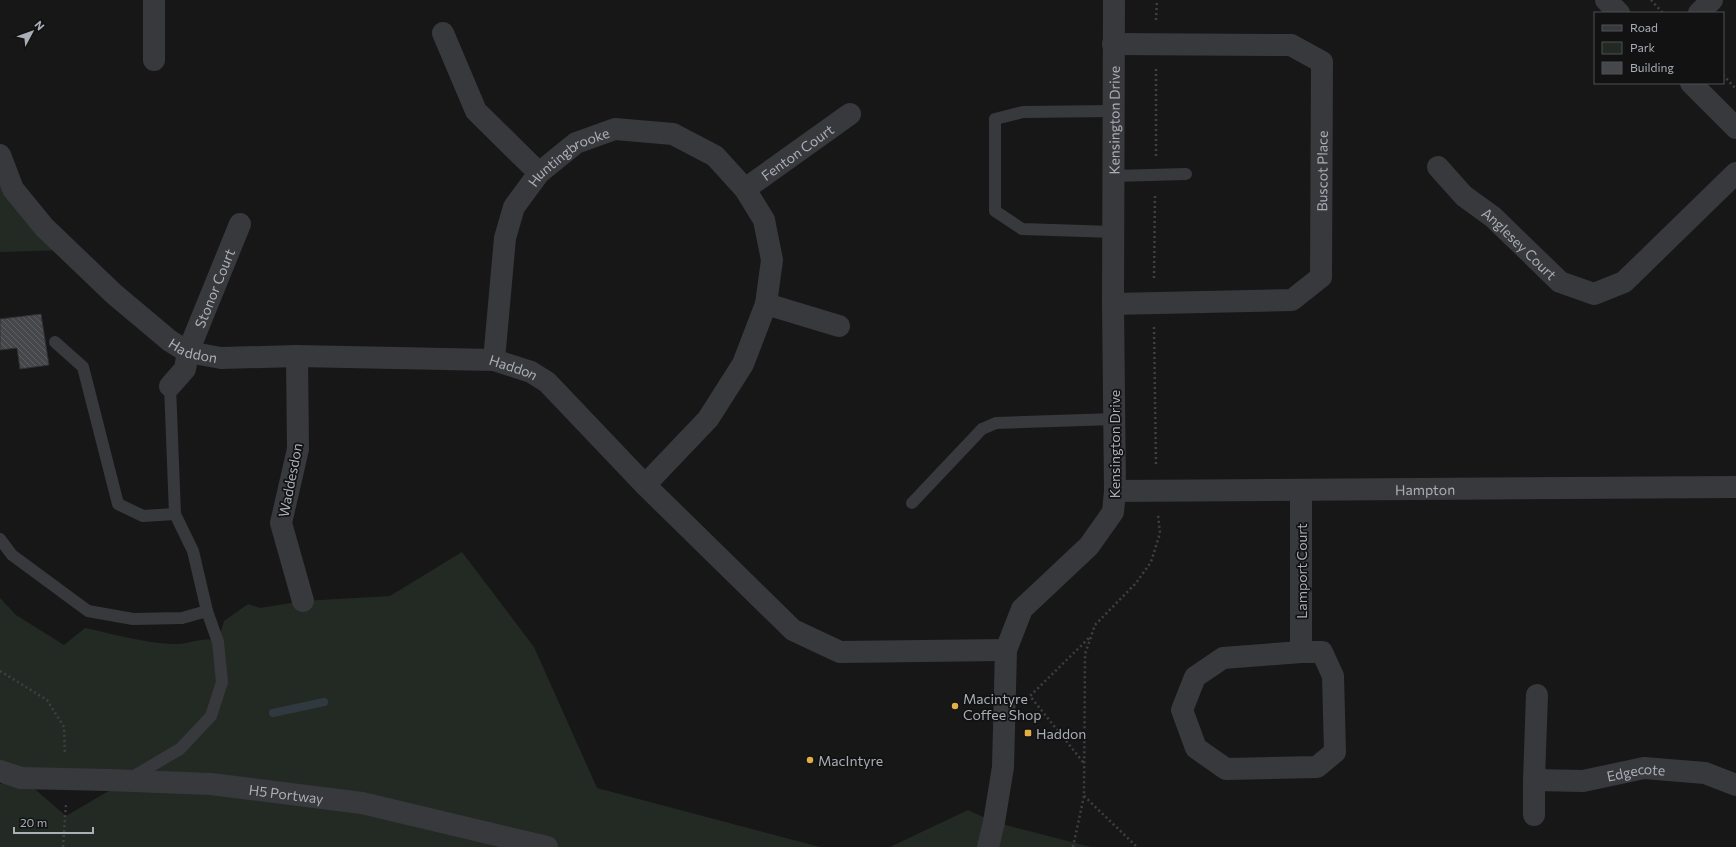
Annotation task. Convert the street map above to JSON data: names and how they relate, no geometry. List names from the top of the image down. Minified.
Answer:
{"streets":{"street":["Kensington Drive","Fenton Court","Huntingbrooke","Buscot Place","Anglesey Court","Stonor Court","Haddon","Waddesdon","Hampton","Lamport Court","Edgecote","H5 Portway"]},"crossings":[["Kensington Drive","Buscot Place"],["Kensington Drive","Haddon"],["Kensington Drive","Hampton"],["Fenton Court","Huntingbrooke"],["Huntingbrooke","Haddon"],["Stonor Court","Haddon"],["Haddon","Waddesdon"],["Hampton","Lamport Court"]],"places":{"other":["Macintyre Coffee Shop","MacIntyre"],"transit":["Haddon"]},"legend":["Road","Park","Building"],"scale_bar":"20 m","north":"top right"}
